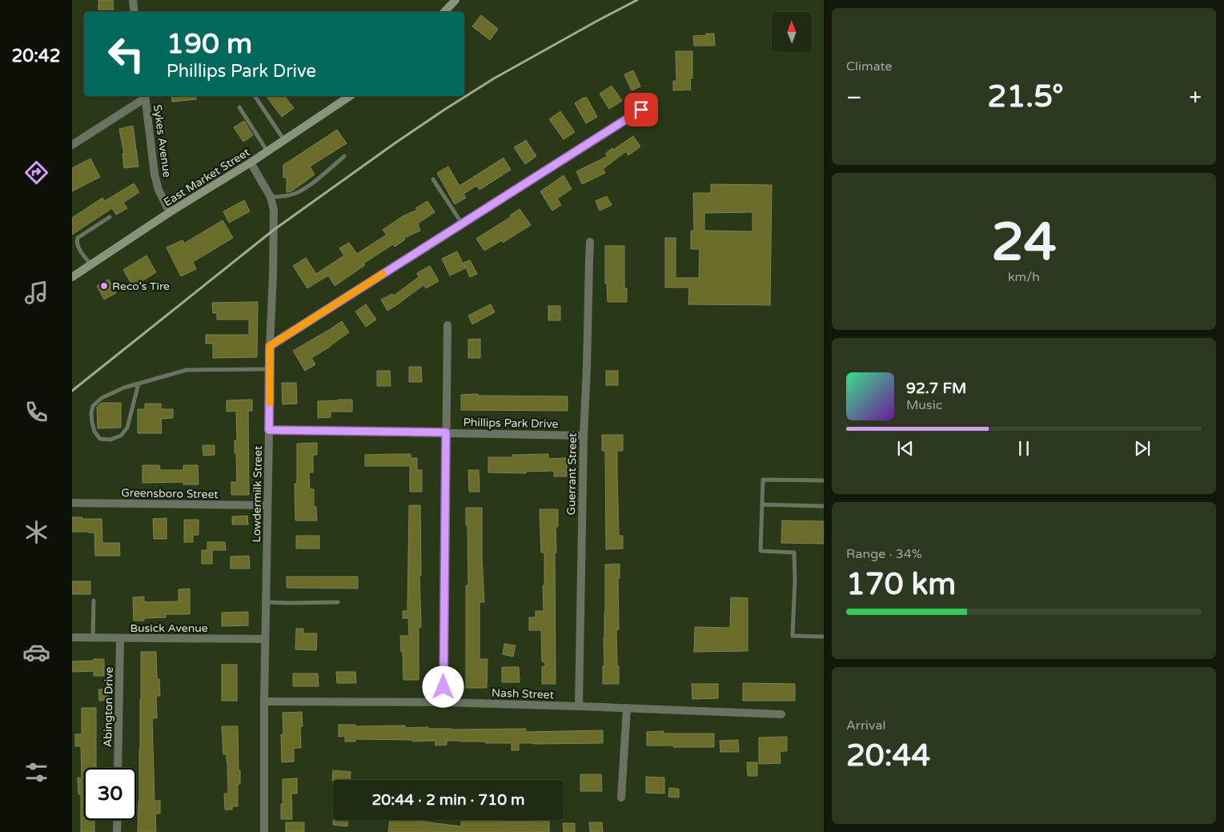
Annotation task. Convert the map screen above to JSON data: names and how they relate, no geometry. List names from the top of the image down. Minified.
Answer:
{"streets":{"main road":["East Market Street"],"street":["Sykes Avenue","Phillips Park Drive","Guerrant Street","Greensboro Street","Lowdermilk Street","Busick Avenue","Nash Street","Abington Drive"]},"crossings":[["Sykes Avenue","East Market Street"],["East Market Street","Lowdermilk Street"],["Phillips Park Drive","Guerrant Street"],["Phillips Park Drive","Lowdermilk Street"],["Guerrant Street","Nash Street"],["Greensboro Street","Lowdermilk Street"],["Lowdermilk Street","Busick Avenue"],["Lowdermilk Street","Nash Street"],["Busick Avenue","Abington Drive"]],"places":["Reco's Tire"],"north":"top","page":{"tabs":"20:42","tile":["Climate",["24","km/h"],["Range · 34%","170 km"],["Arrival","20:44"]],"turn":["190 m","Phillips Park Drive"],"heat":["−","21.5°","+"],"song":["92.7 FM","Music"],"limit":"30","trip":"20:44 · 2 min · 710 m"}}
